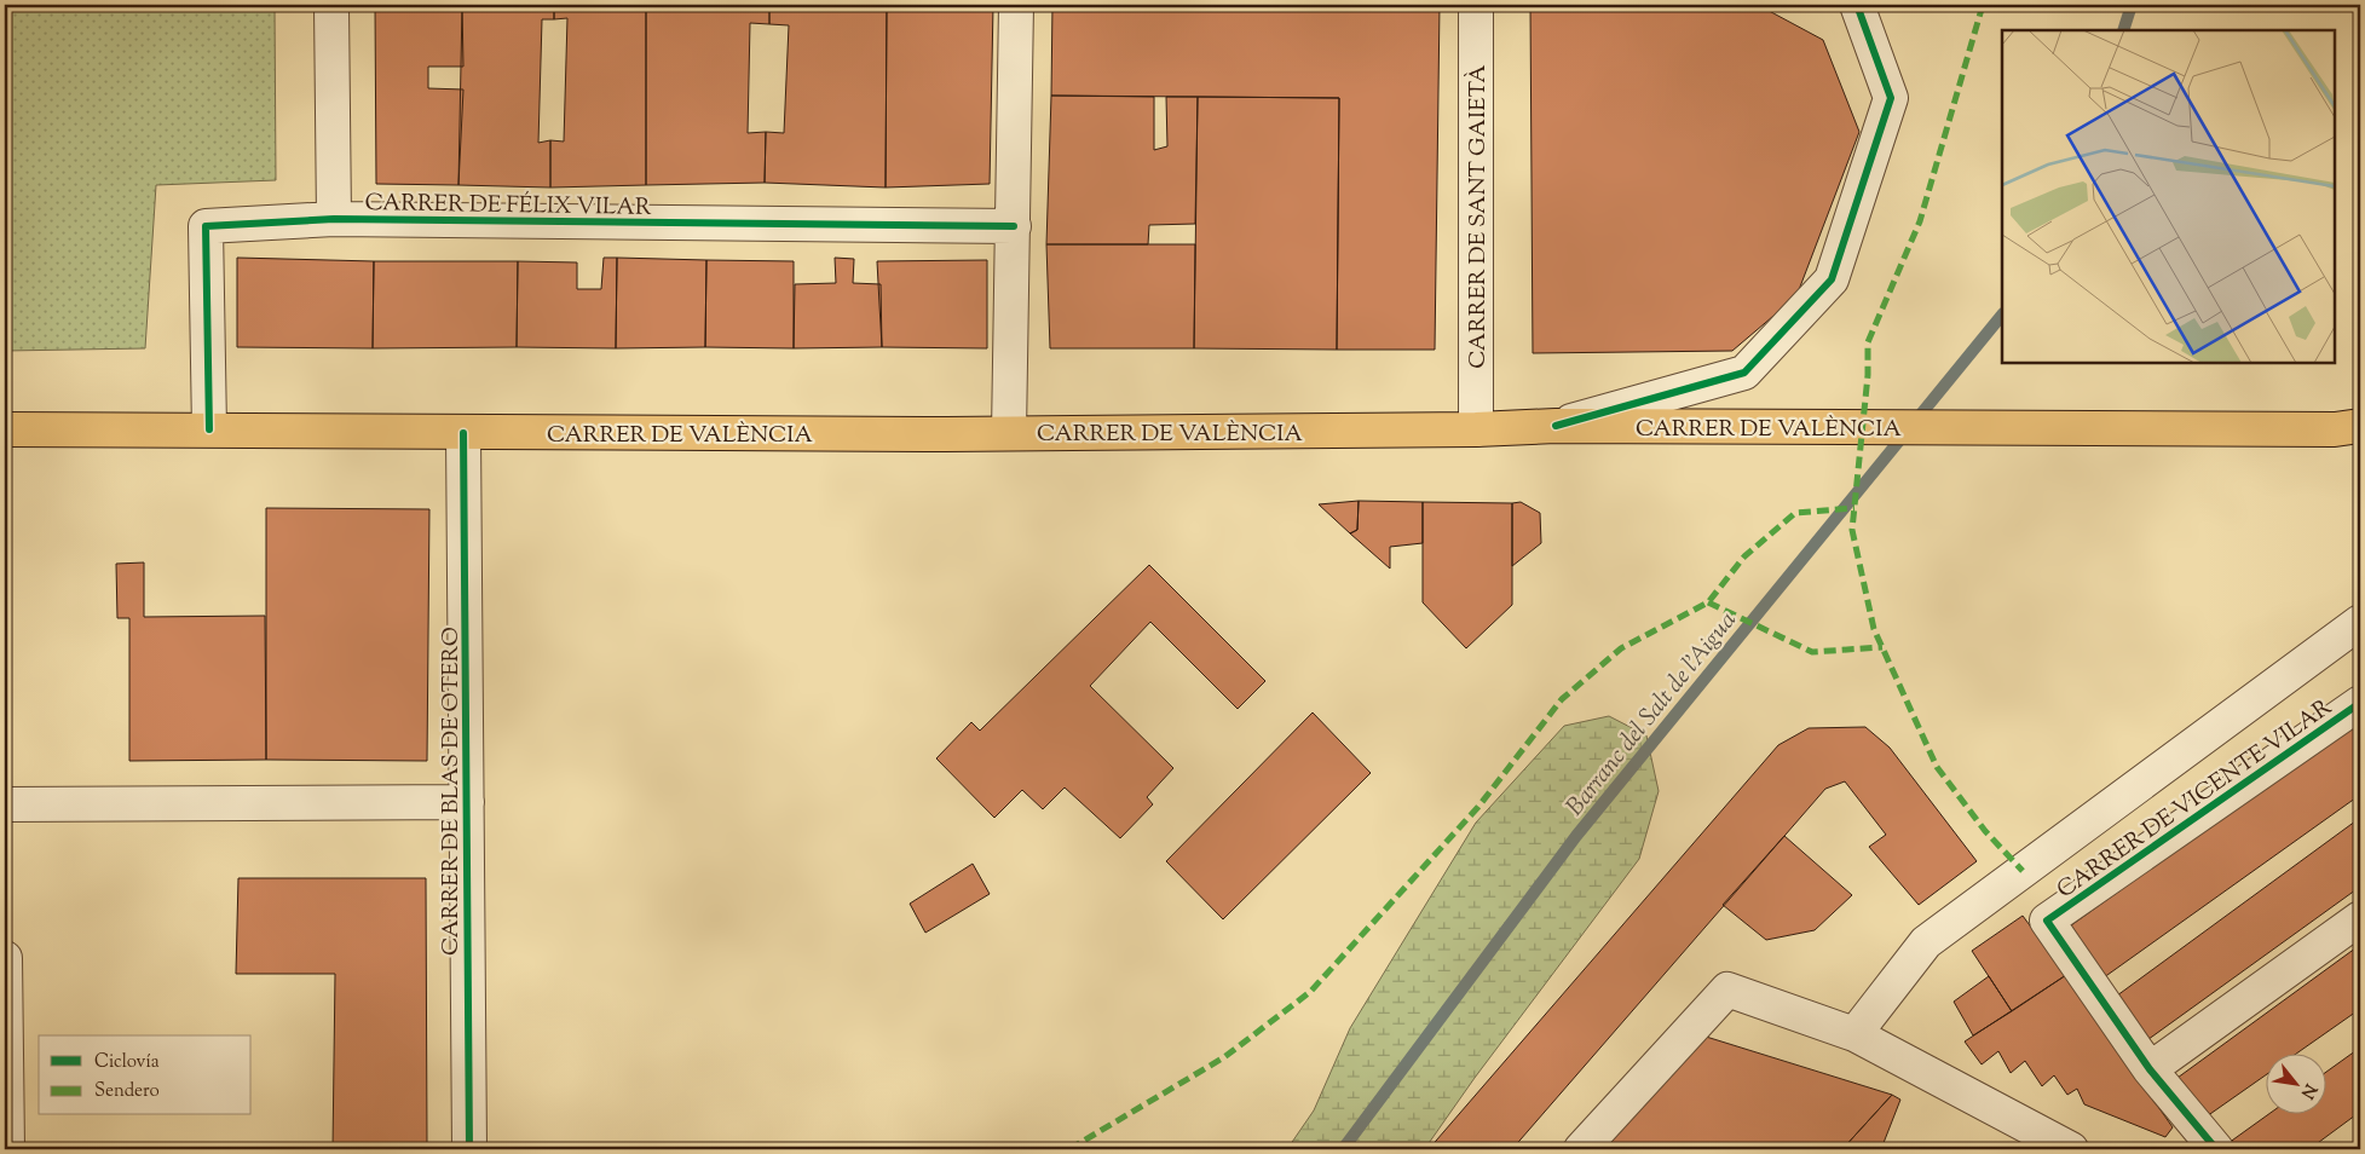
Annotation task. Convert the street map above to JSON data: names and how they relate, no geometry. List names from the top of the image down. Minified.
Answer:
{"streets":{"main road":["CARRER DE VALÈNCIA"],"street":["CARRER DE FÉLIX VILAR","CARRER DE SANT GAIETÀ","CARRER DE BLAS DE OTERO","CARRER DE VICENTE VILAR"]},"crossings":[["CARRER DE FÉLIX VILAR","CARRER DE VALÈNCIA"],["CARRER DE SANT GAIETÀ","CARRER DE VALÈNCIA"],["CARRER DE VALÈNCIA","CARRER DE BLAS DE OTERO"]],"water":["Barranc del Salt de l'Aigua"],"legend":["Ciclovía","Sendero"],"north":"bottom right"}
